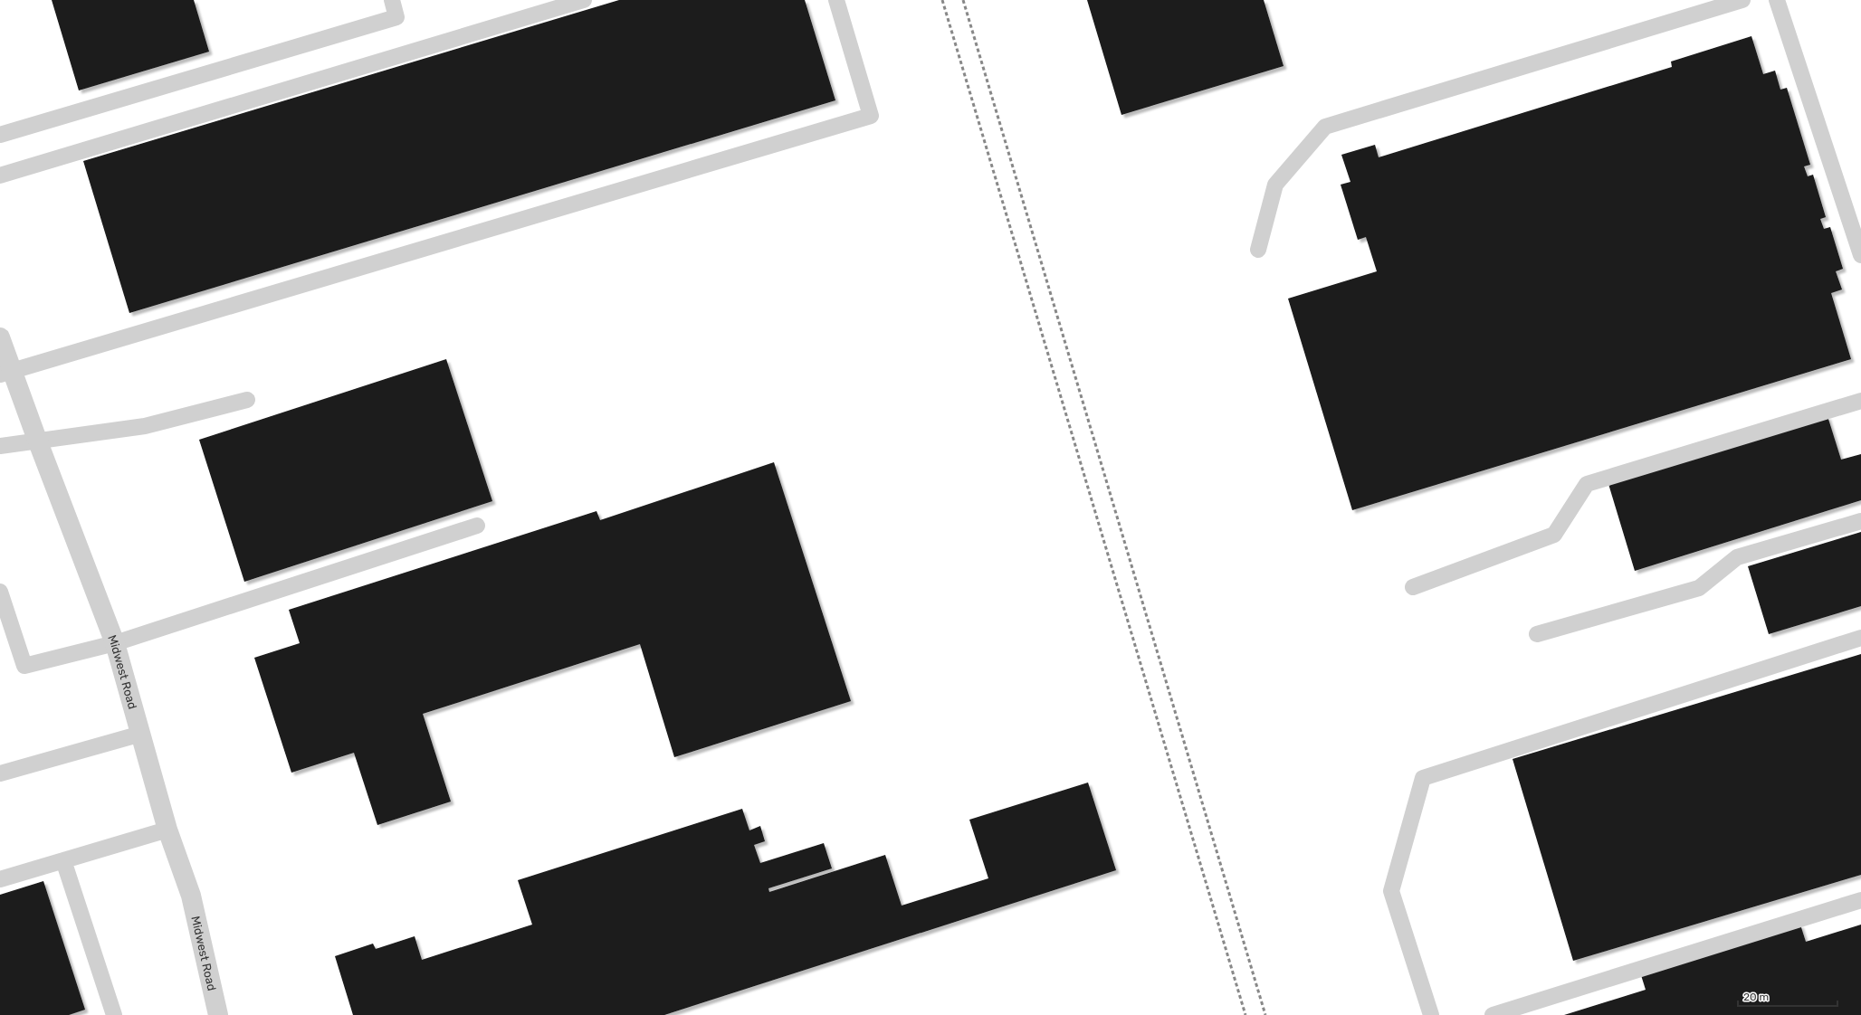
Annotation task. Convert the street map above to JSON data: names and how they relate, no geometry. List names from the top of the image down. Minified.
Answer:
{"streets":{"street":["Midwest Road"]},"scale_bar":"20 m"}
